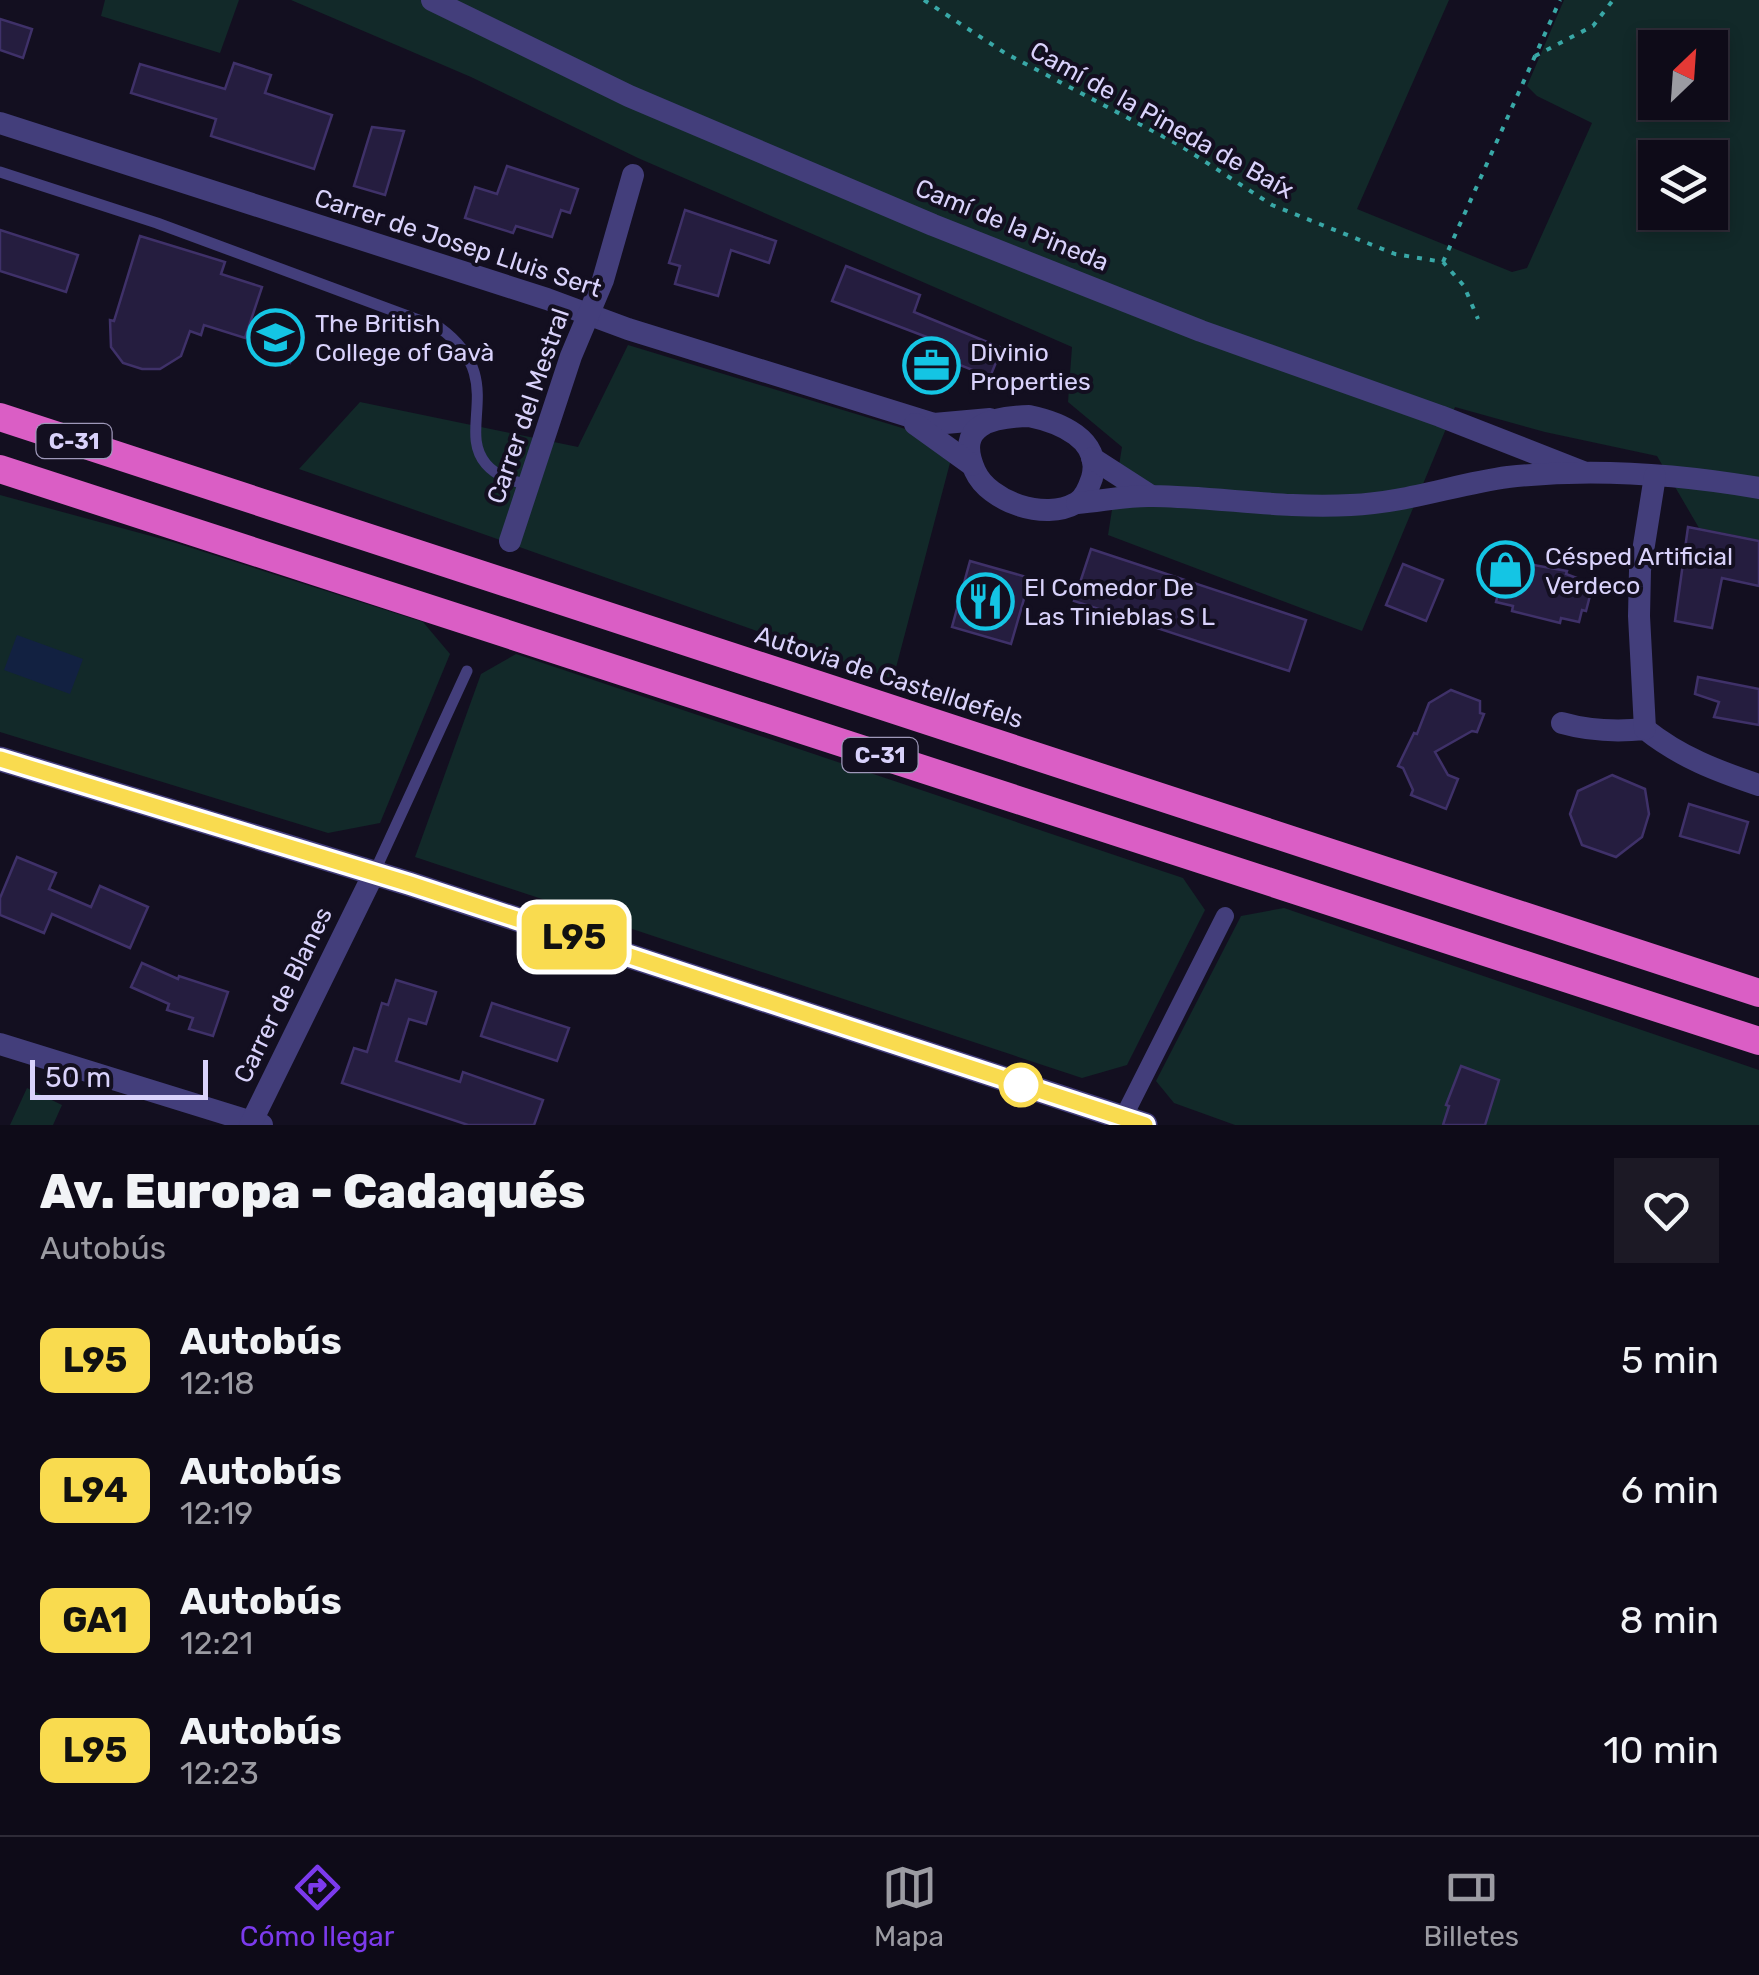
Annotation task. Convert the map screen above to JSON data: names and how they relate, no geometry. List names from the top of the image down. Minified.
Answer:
{"streets":{"highway":["C-31","Autovia de Castelldefels"],"street":["Camí de la Pineda","Carrer de Josep Lluis Sert","Carrer del Mestral","Carrer de Blanes"],"path":["Camí de la Pineda de Baíx"]},"crossings":[["Camí de la Pineda","Carrer de Josep Lluis Sert"],["Carrer de Josep Lluis Sert","Carrer del Mestral"]],"places":{"school or university":["The British College of Gavà"],"office":["Divinio Properties"],"shop":["Césped Artificial Verdeco"],"restaurant":["El Comedor De Las Tinieblas S L"]},"lines":["bus line L95"],"scale_bar":"50 m","north":"top right","page":{"on_map":"L95","scale":"50 m","heading":["Av. Europa - Cadaqués","Autobús"],"list":[{"mark":"L95","name":"Autobús","note":"12:18","value":"5 min"},{"mark":"L94","name":"Autobús","note":"12:19","value":"6 min"},{"mark":"GA1","name":"Autobús","note":"12:21","value":"8 min"},{"mark":"L95","name":"Autobús","note":"12:23","value":"10 min"}],"tabs":["Cómo llegar","Mapa","Billetes"]}}
